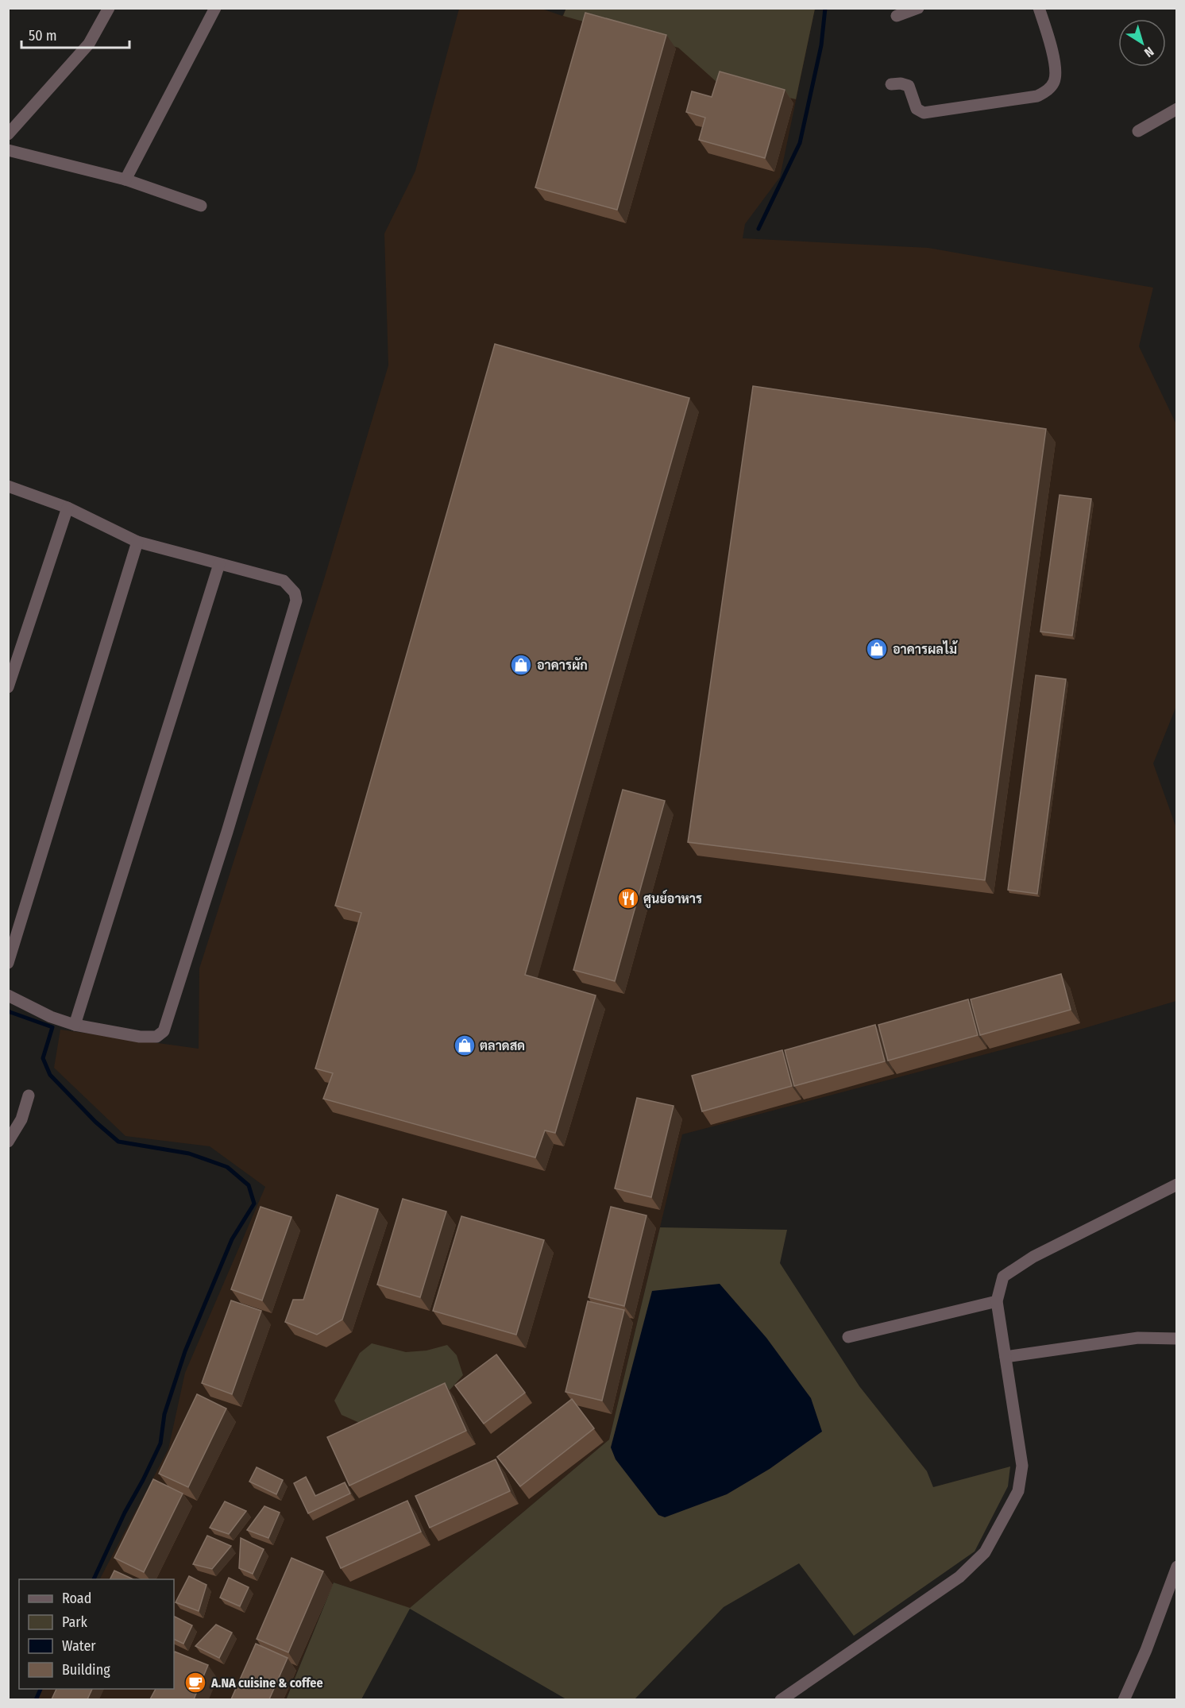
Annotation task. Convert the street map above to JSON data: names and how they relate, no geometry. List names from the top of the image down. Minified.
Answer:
{"places":{"shop":["อาคารผลไม้","อาคารผัก","ตลาดสด"],"restaurant":["ศูนย์อาหาร"],"cafe":["A.NA cuisine & coffee"]},"legend":["Road","Park","Water","Building"],"scale_bar":"50 m","north":"bottom right"}
